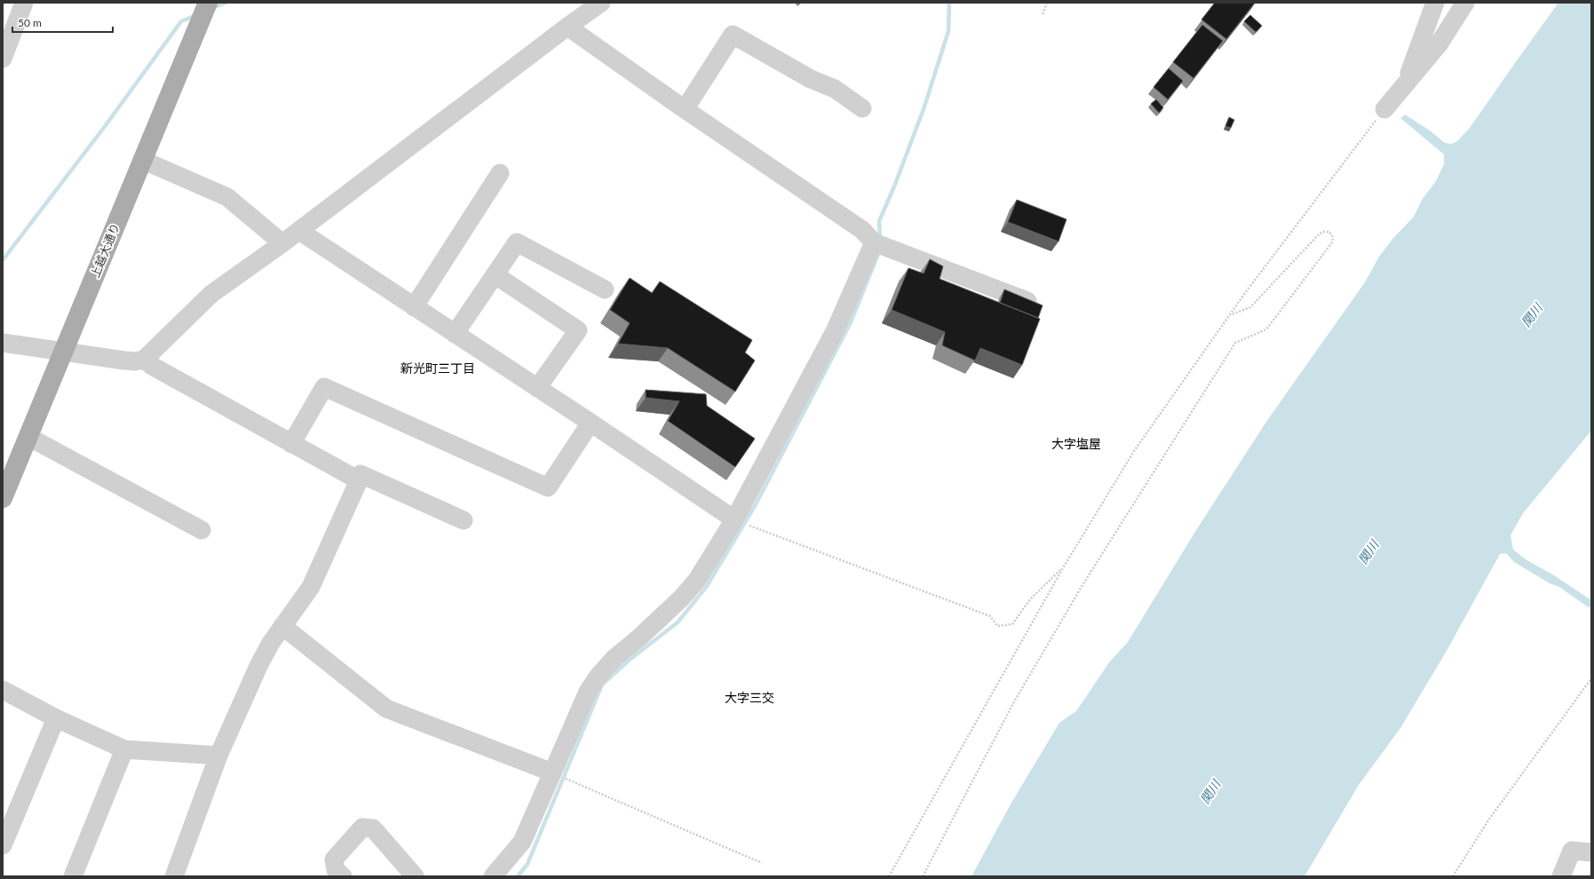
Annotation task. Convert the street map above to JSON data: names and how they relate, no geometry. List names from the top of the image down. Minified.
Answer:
{"streets":{"main road":["上越大通り"]},"districts":["新光町三丁目","大字塩屋","大字三交"],"water":["関川"],"scale_bar":"50 m"}
